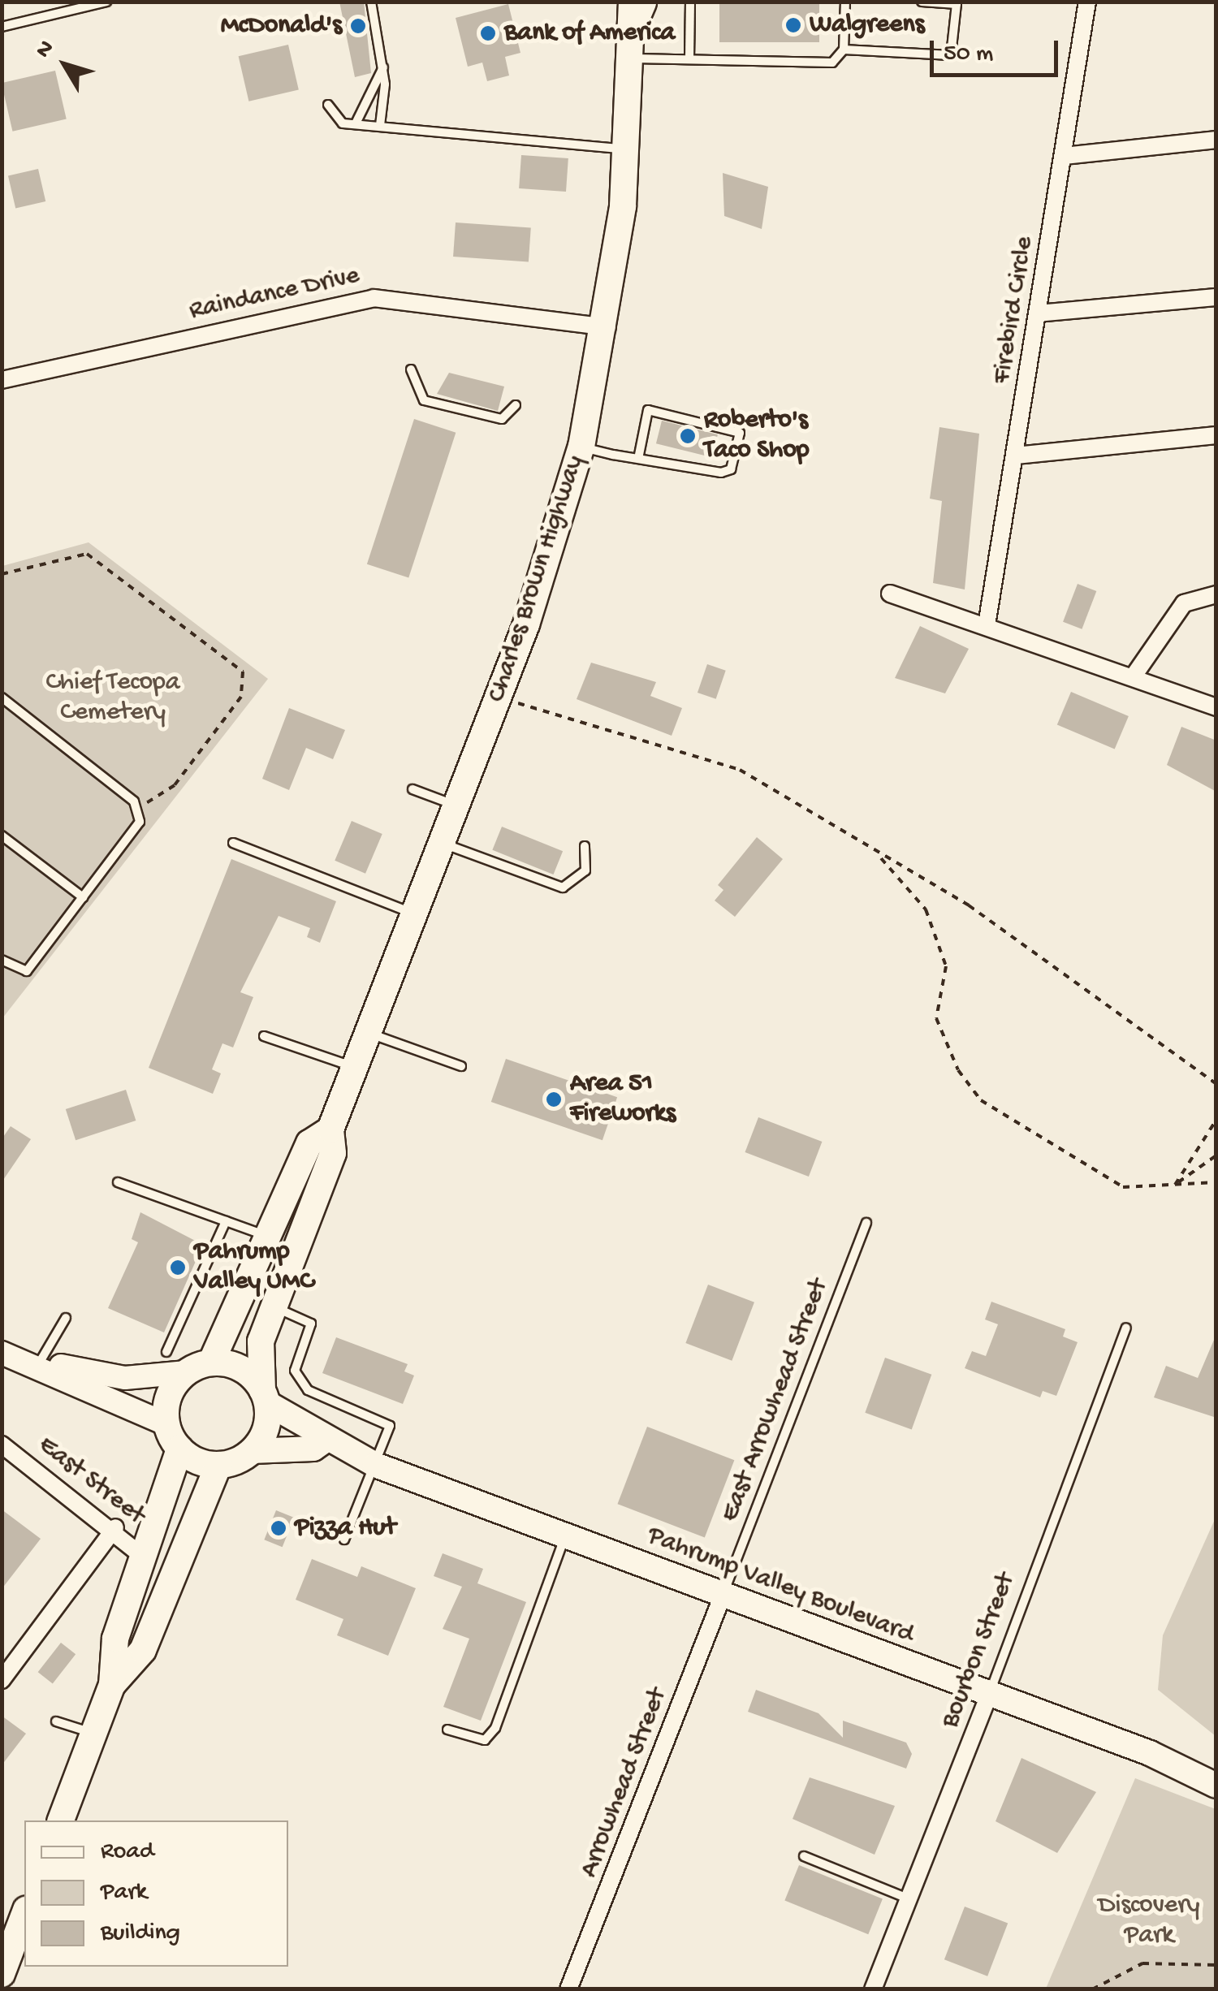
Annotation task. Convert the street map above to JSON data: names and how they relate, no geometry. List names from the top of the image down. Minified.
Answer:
{"streets":{"main road":["Charles Brown Highway","Pahrump Valley Boulevard"],"street":["Raindance Drive","Firebird Circle","East Street","Bourbon Street","Arrowhead Street"],"lane":["East Arrowhead Street"]},"crossings":[["Raindance Drive","Charles Brown Highway"],["Charles Brown Highway","Pahrump Valley Boulevard"],["East Arrowhead Street","Pahrump Valley Boulevard"],["East Arrowhead Street","Arrowhead Street"],["Pahrump Valley Boulevard","Bourbon Street"],["Pahrump Valley Boulevard","Arrowhead Street"]],"parks":["Chief Tecopa Cemetery","Discovery Park"],"places":["Walgreens","McDonald's","Bank of America","Roberto's Taco Shop","Area 51 Fireworks","Pahrump Valley UMC","Pizza Hut"],"legend":["Road","Park","Building"],"scale_bar":"50 m","north":"top left"}
